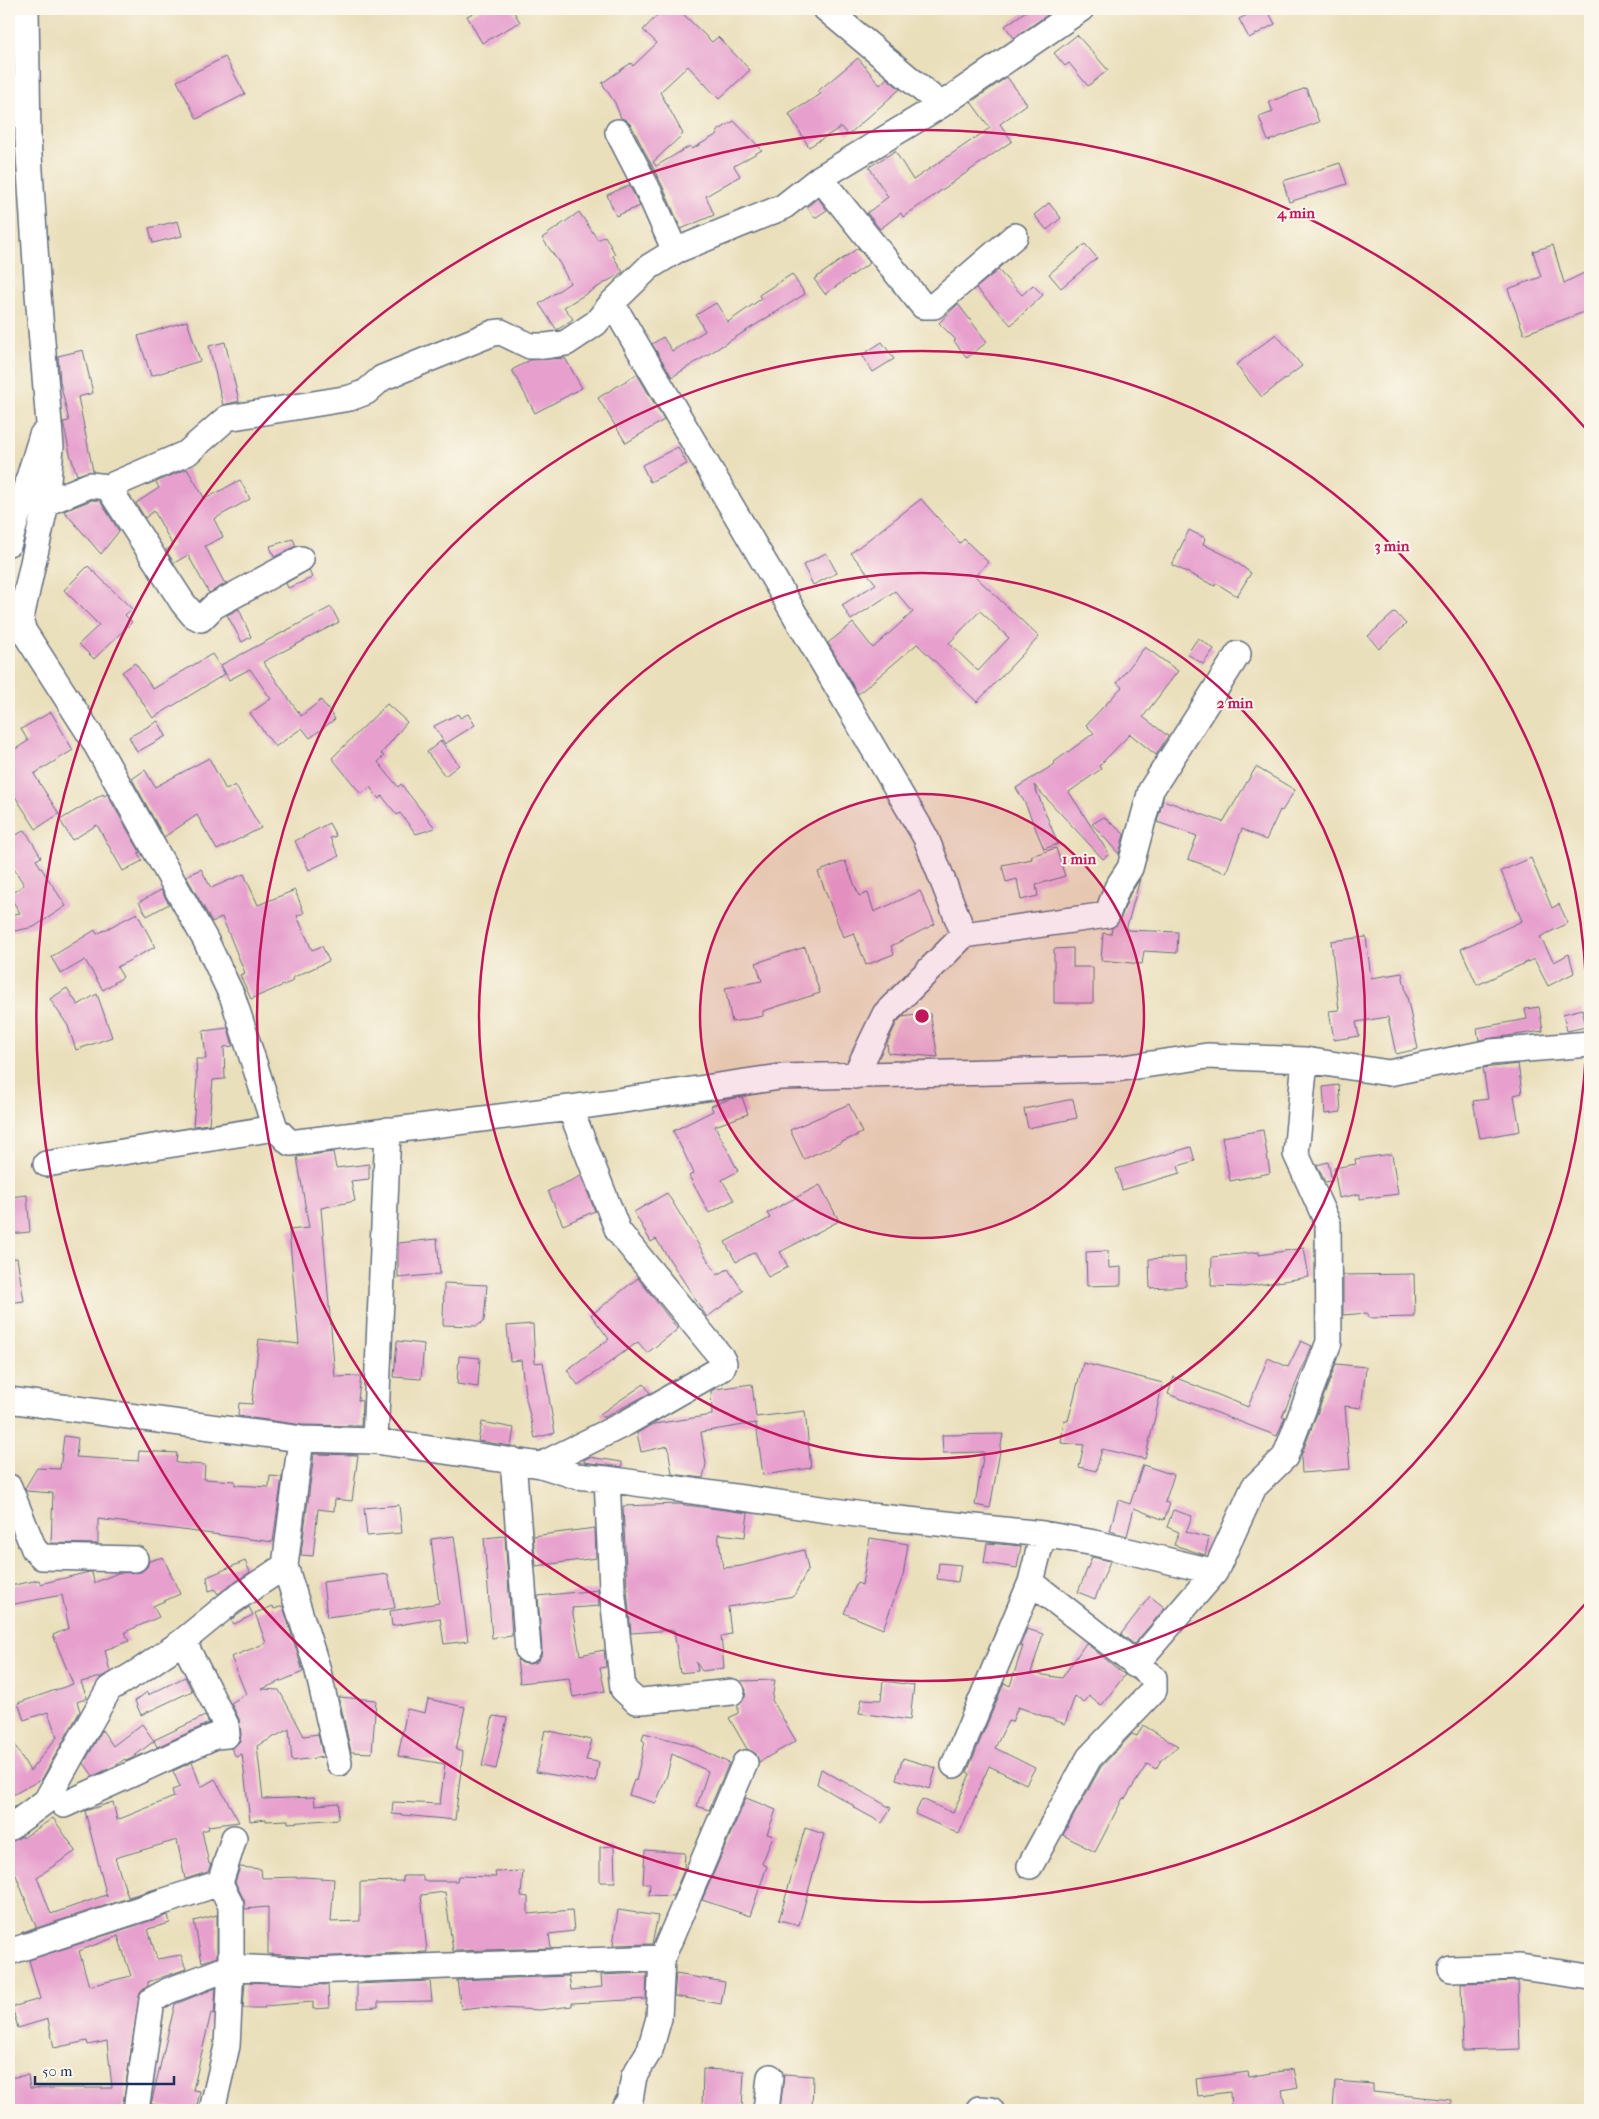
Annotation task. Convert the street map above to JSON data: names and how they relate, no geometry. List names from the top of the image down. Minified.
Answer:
{"scale_bar":"50 m","rings":["4 min","3 min","2 min","1 min"]}
